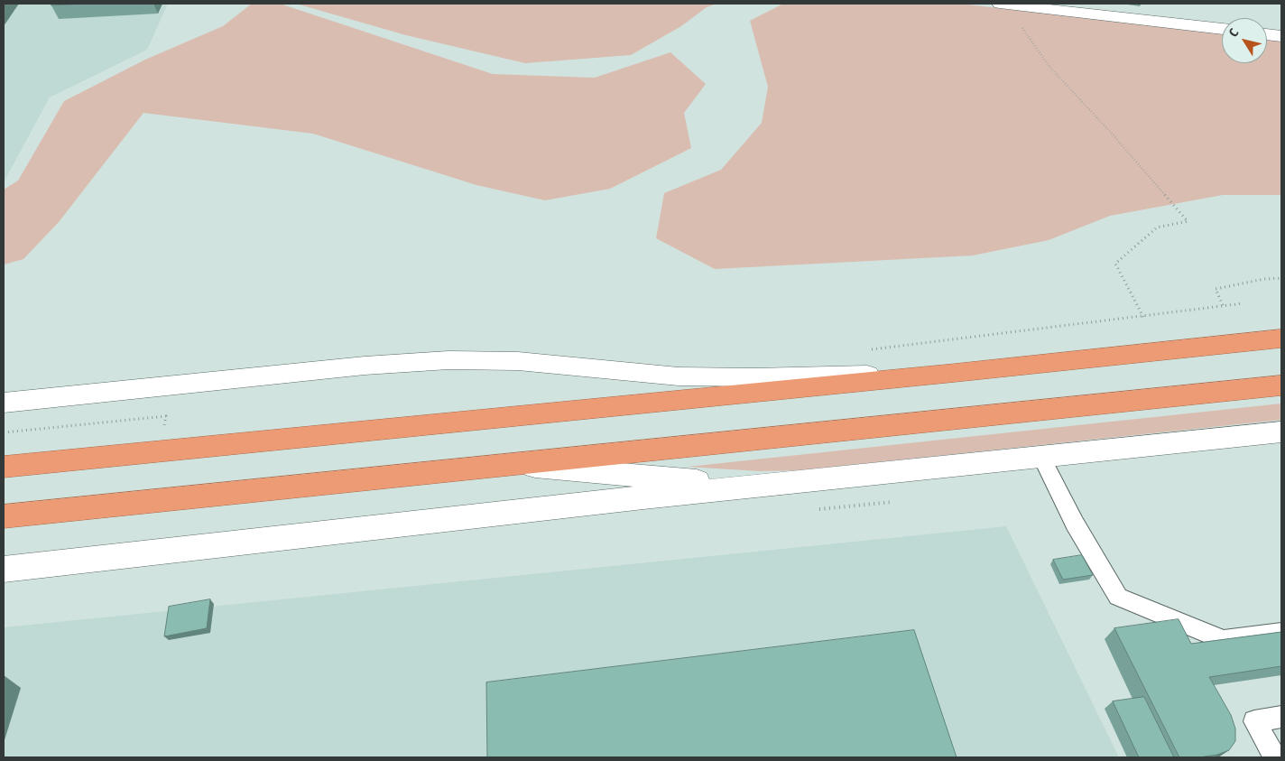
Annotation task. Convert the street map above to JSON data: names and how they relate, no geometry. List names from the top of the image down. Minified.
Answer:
{"north":"top left"}
